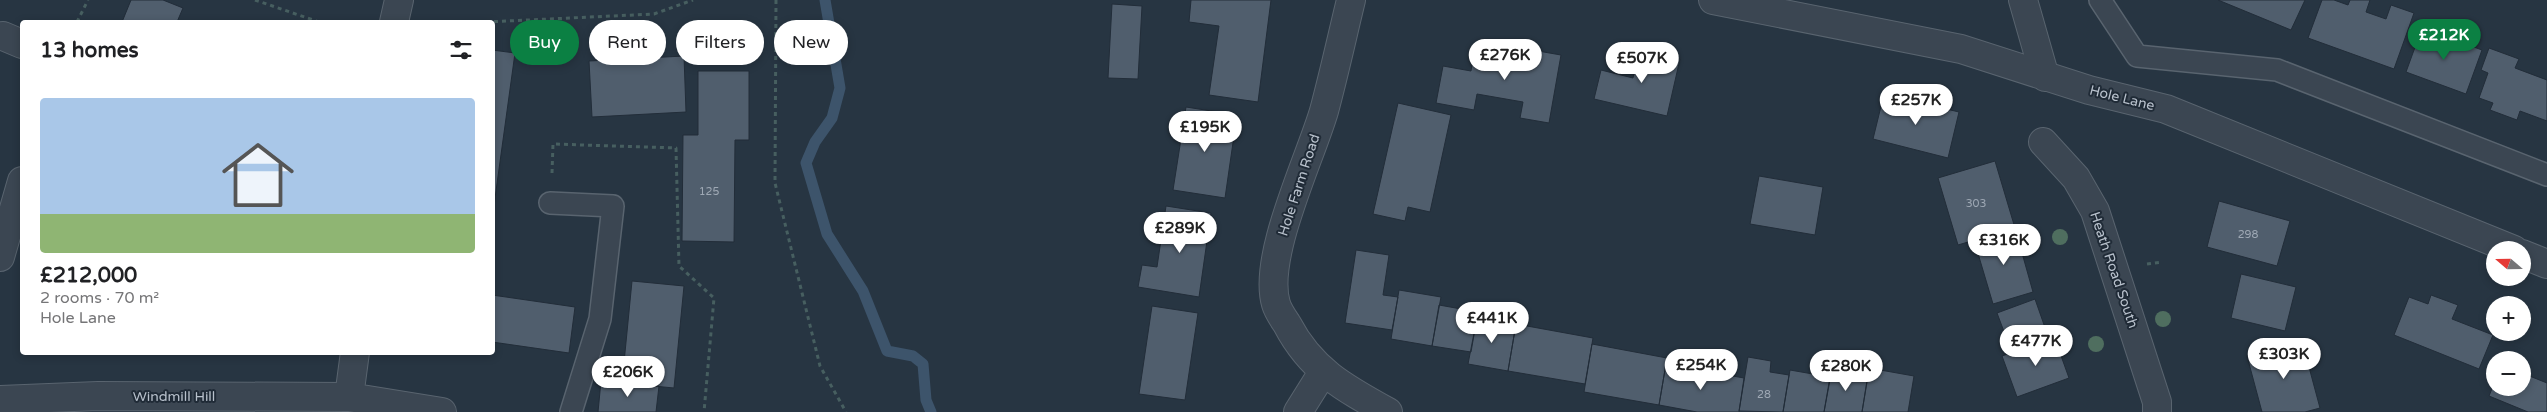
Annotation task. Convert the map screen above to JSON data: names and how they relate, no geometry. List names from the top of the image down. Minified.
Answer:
{"streets":{"street":["Hole Lane","Hole Farm Road","Heath Road South","Windmill Hill"]},"house_numbers":["125","303","298","28"],"north":"left","page":{"price":["£212K","£276K","£507K","£257K","£195K","£289K","£316K","£441K","£477K","£303K","£254K","£280K","£206K"],"chip":["Buy","Rent","Filters","New"],"heading":"13 homes","list":[{"name":"£212,000","note":"2 rooms · 70 m² · Hole Lane"}],"map_buttons":["+","−"]}}
